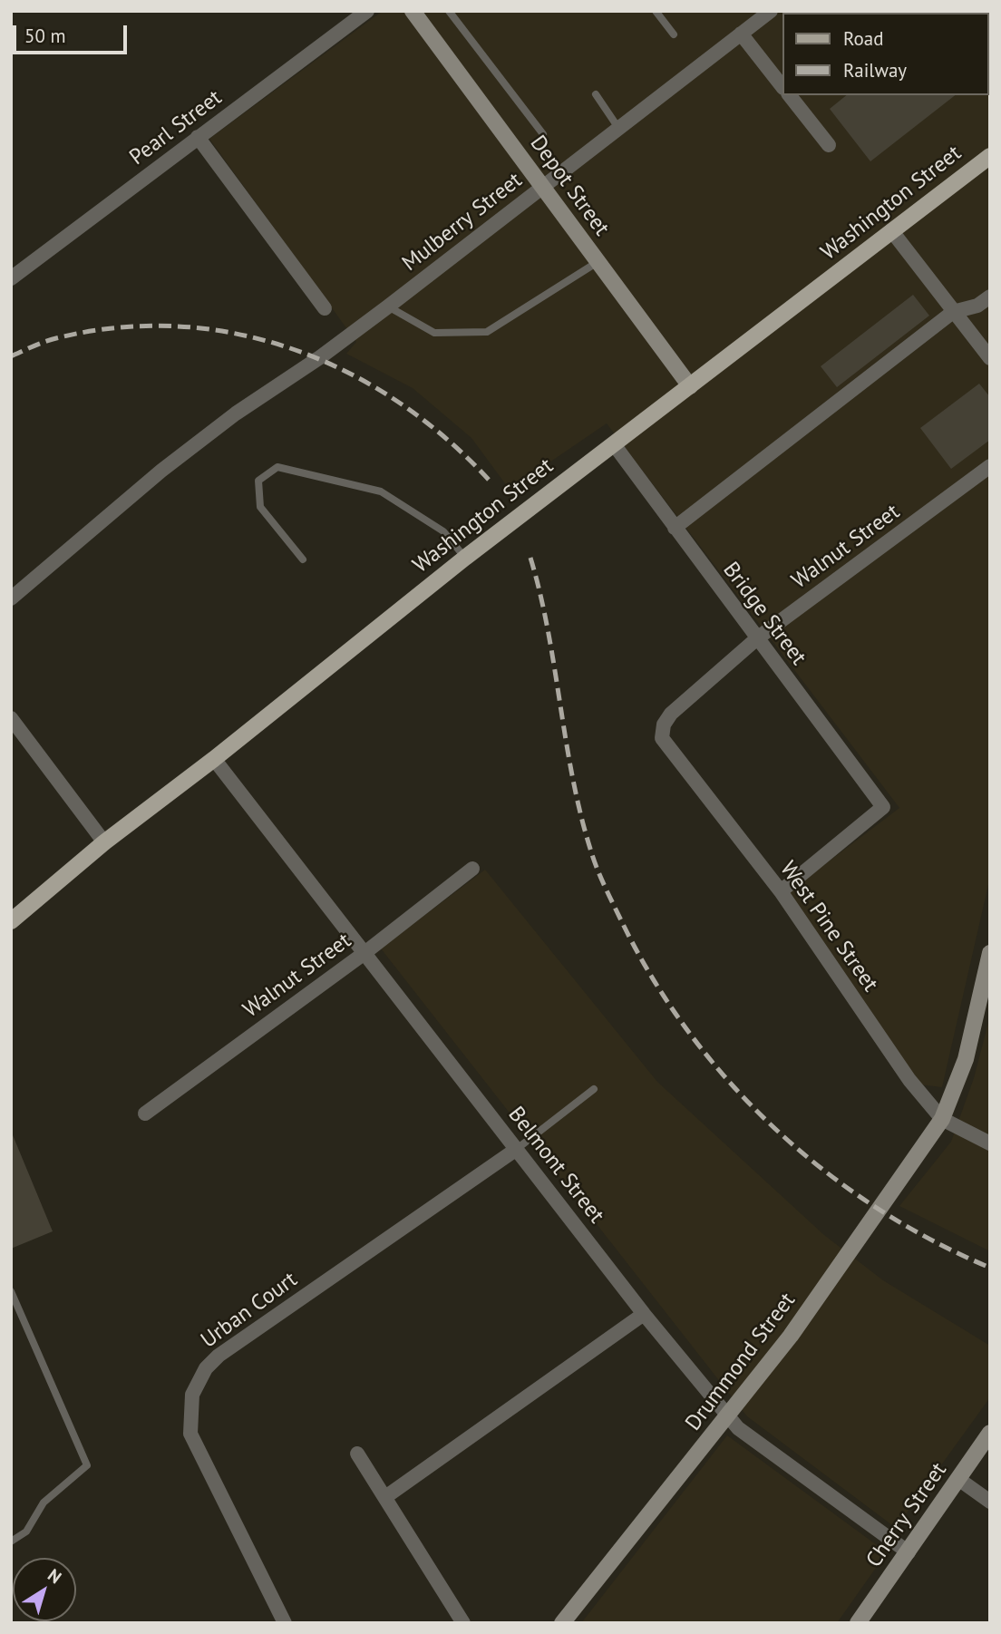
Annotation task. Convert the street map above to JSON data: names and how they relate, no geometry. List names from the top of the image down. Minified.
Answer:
{"streets":{"main road":["Washington Street"],"street":["Pearl Street","Depot Street","Mulberry Street","Walnut Street","Bridge Street","West Pine Street","Belmont Street","Urban Court","Drummond Street","Cherry Street"]},"crossings":[["Depot Street","Washington Street"],["Depot Street","Mulberry Street"],["Washington Street","Bridge Street"],["Washington Street","Belmont Street"],["Walnut Street","Bridge Street"],["Walnut Street","West Pine Street"],["Walnut Street","Belmont Street"],["Bridge Street","West Pine Street"],["West Pine Street","Drummond Street"],["Belmont Street","Urban Court"],["Belmont Street","Drummond Street"],["Belmont Street","Cherry Street"]],"legend":["Road","Railway"],"scale_bar":"50 m","north":"top right"}
